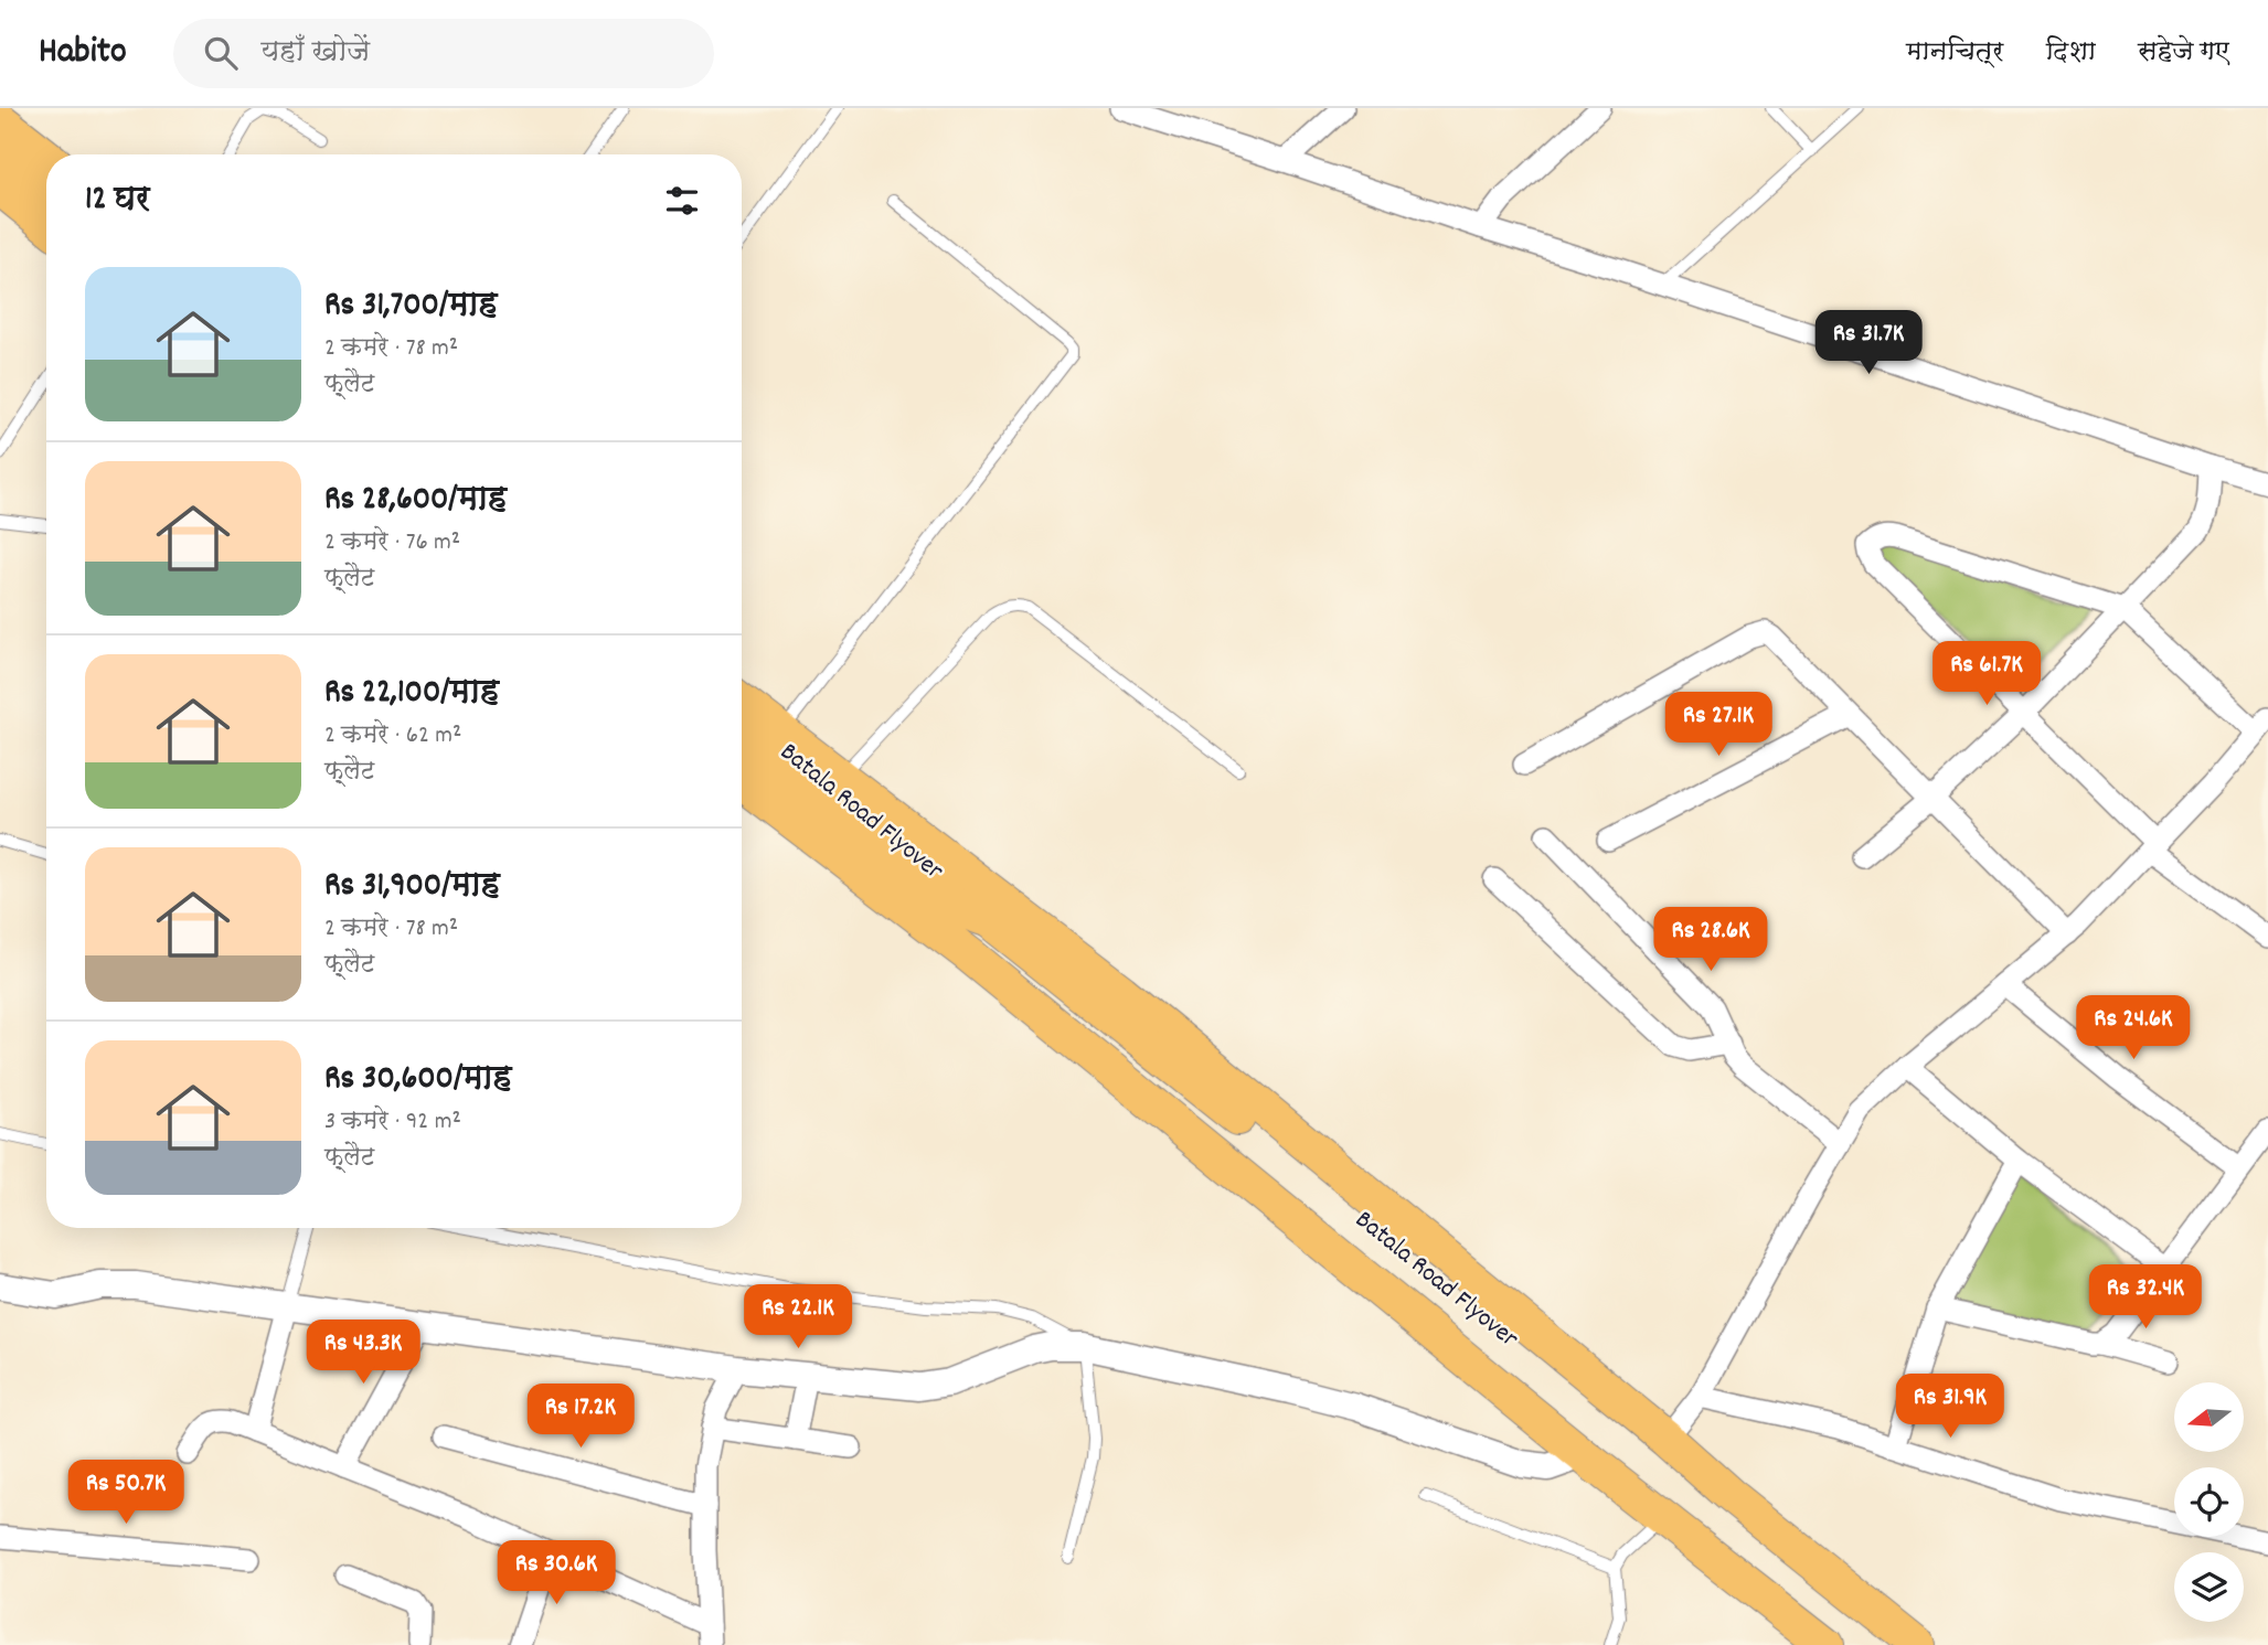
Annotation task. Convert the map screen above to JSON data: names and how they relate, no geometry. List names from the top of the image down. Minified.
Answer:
{"streets":{"main road":["Batala Road Flyover"]},"north":"left","page":{"header":"Habito","search":"यहाँ खोजें","nav":["मानचित्र","दिशा","सहेजे गए"],"heading":"12 घर","list":[{"name":"Rs 31,700/माह","note":"2 कमरे · 78 m² · फ़्लैट"},{"name":"Rs 28,600/माह","note":"2 कमरे · 76 m² · फ़्लैट"},{"name":"Rs 22,100/माह","note":"2 कमरे · 62 m² · फ़्लैट"},{"name":"Rs 31,900/माह","note":"2 कमरे · 78 m² · फ़्लैट"},{"name":"Rs 30,600/माह","note":"3 कमरे · 92 m² · फ़्लैट"}],"price":["Rs 31.7K","Rs 61.7K","Rs 27.1K","Rs 28.6K","Rs 24.6K","Rs 32.4K","Rs 22.1K","Rs 43.3K","Rs 31.9K","Rs 17.2K","Rs 50.7K","Rs 30.6K"]}}
